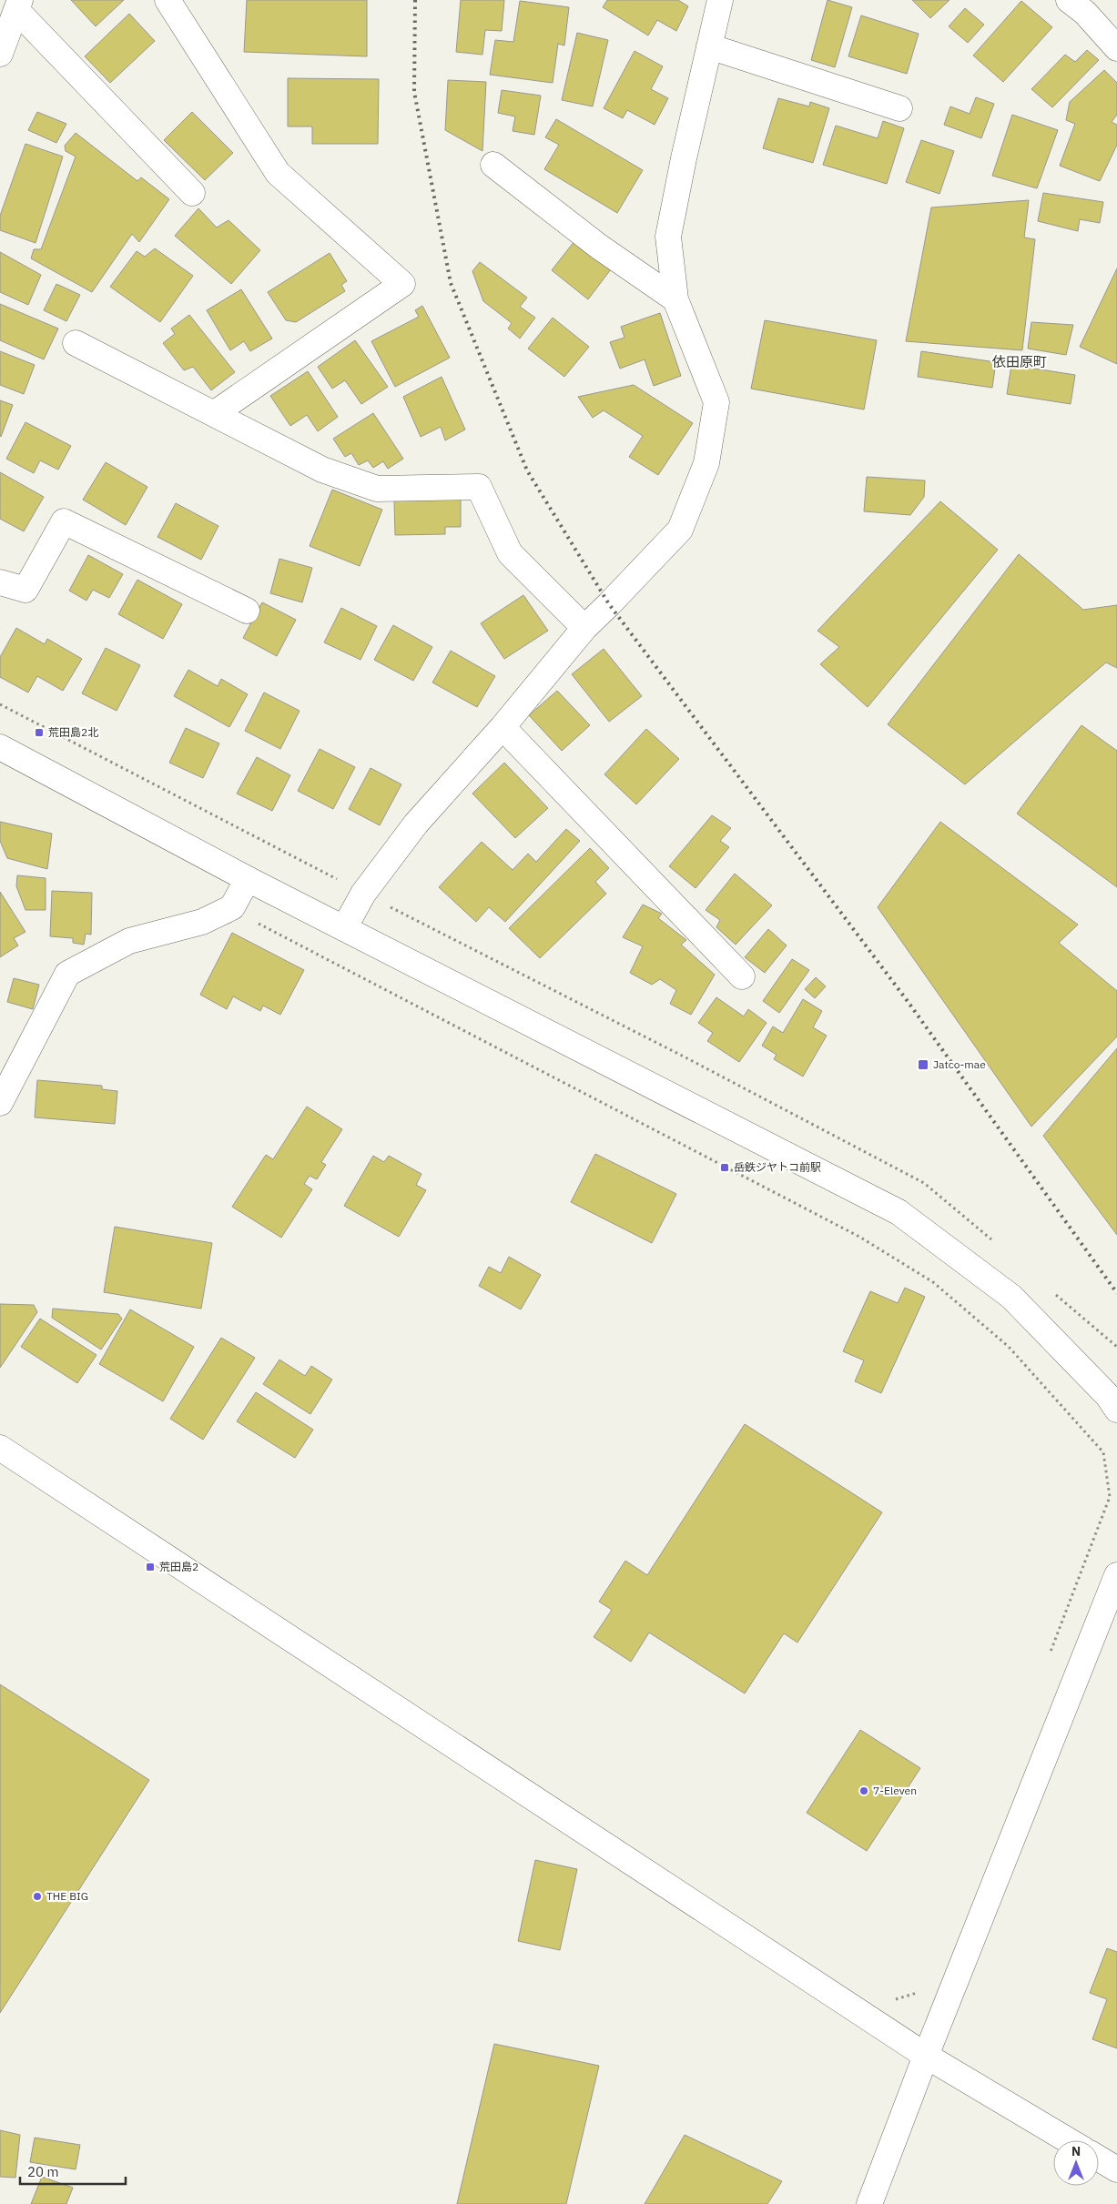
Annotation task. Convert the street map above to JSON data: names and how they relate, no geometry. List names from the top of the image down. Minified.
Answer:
{"districts":["依田原町"],"places":{"transit":["荒田島2北","Jatco-mae","岳鉄ジヤトコ前駅","荒田島2"],"other":["7-Eleven","THE BIG"]},"scale_bar":"20 m","north":"top"}
